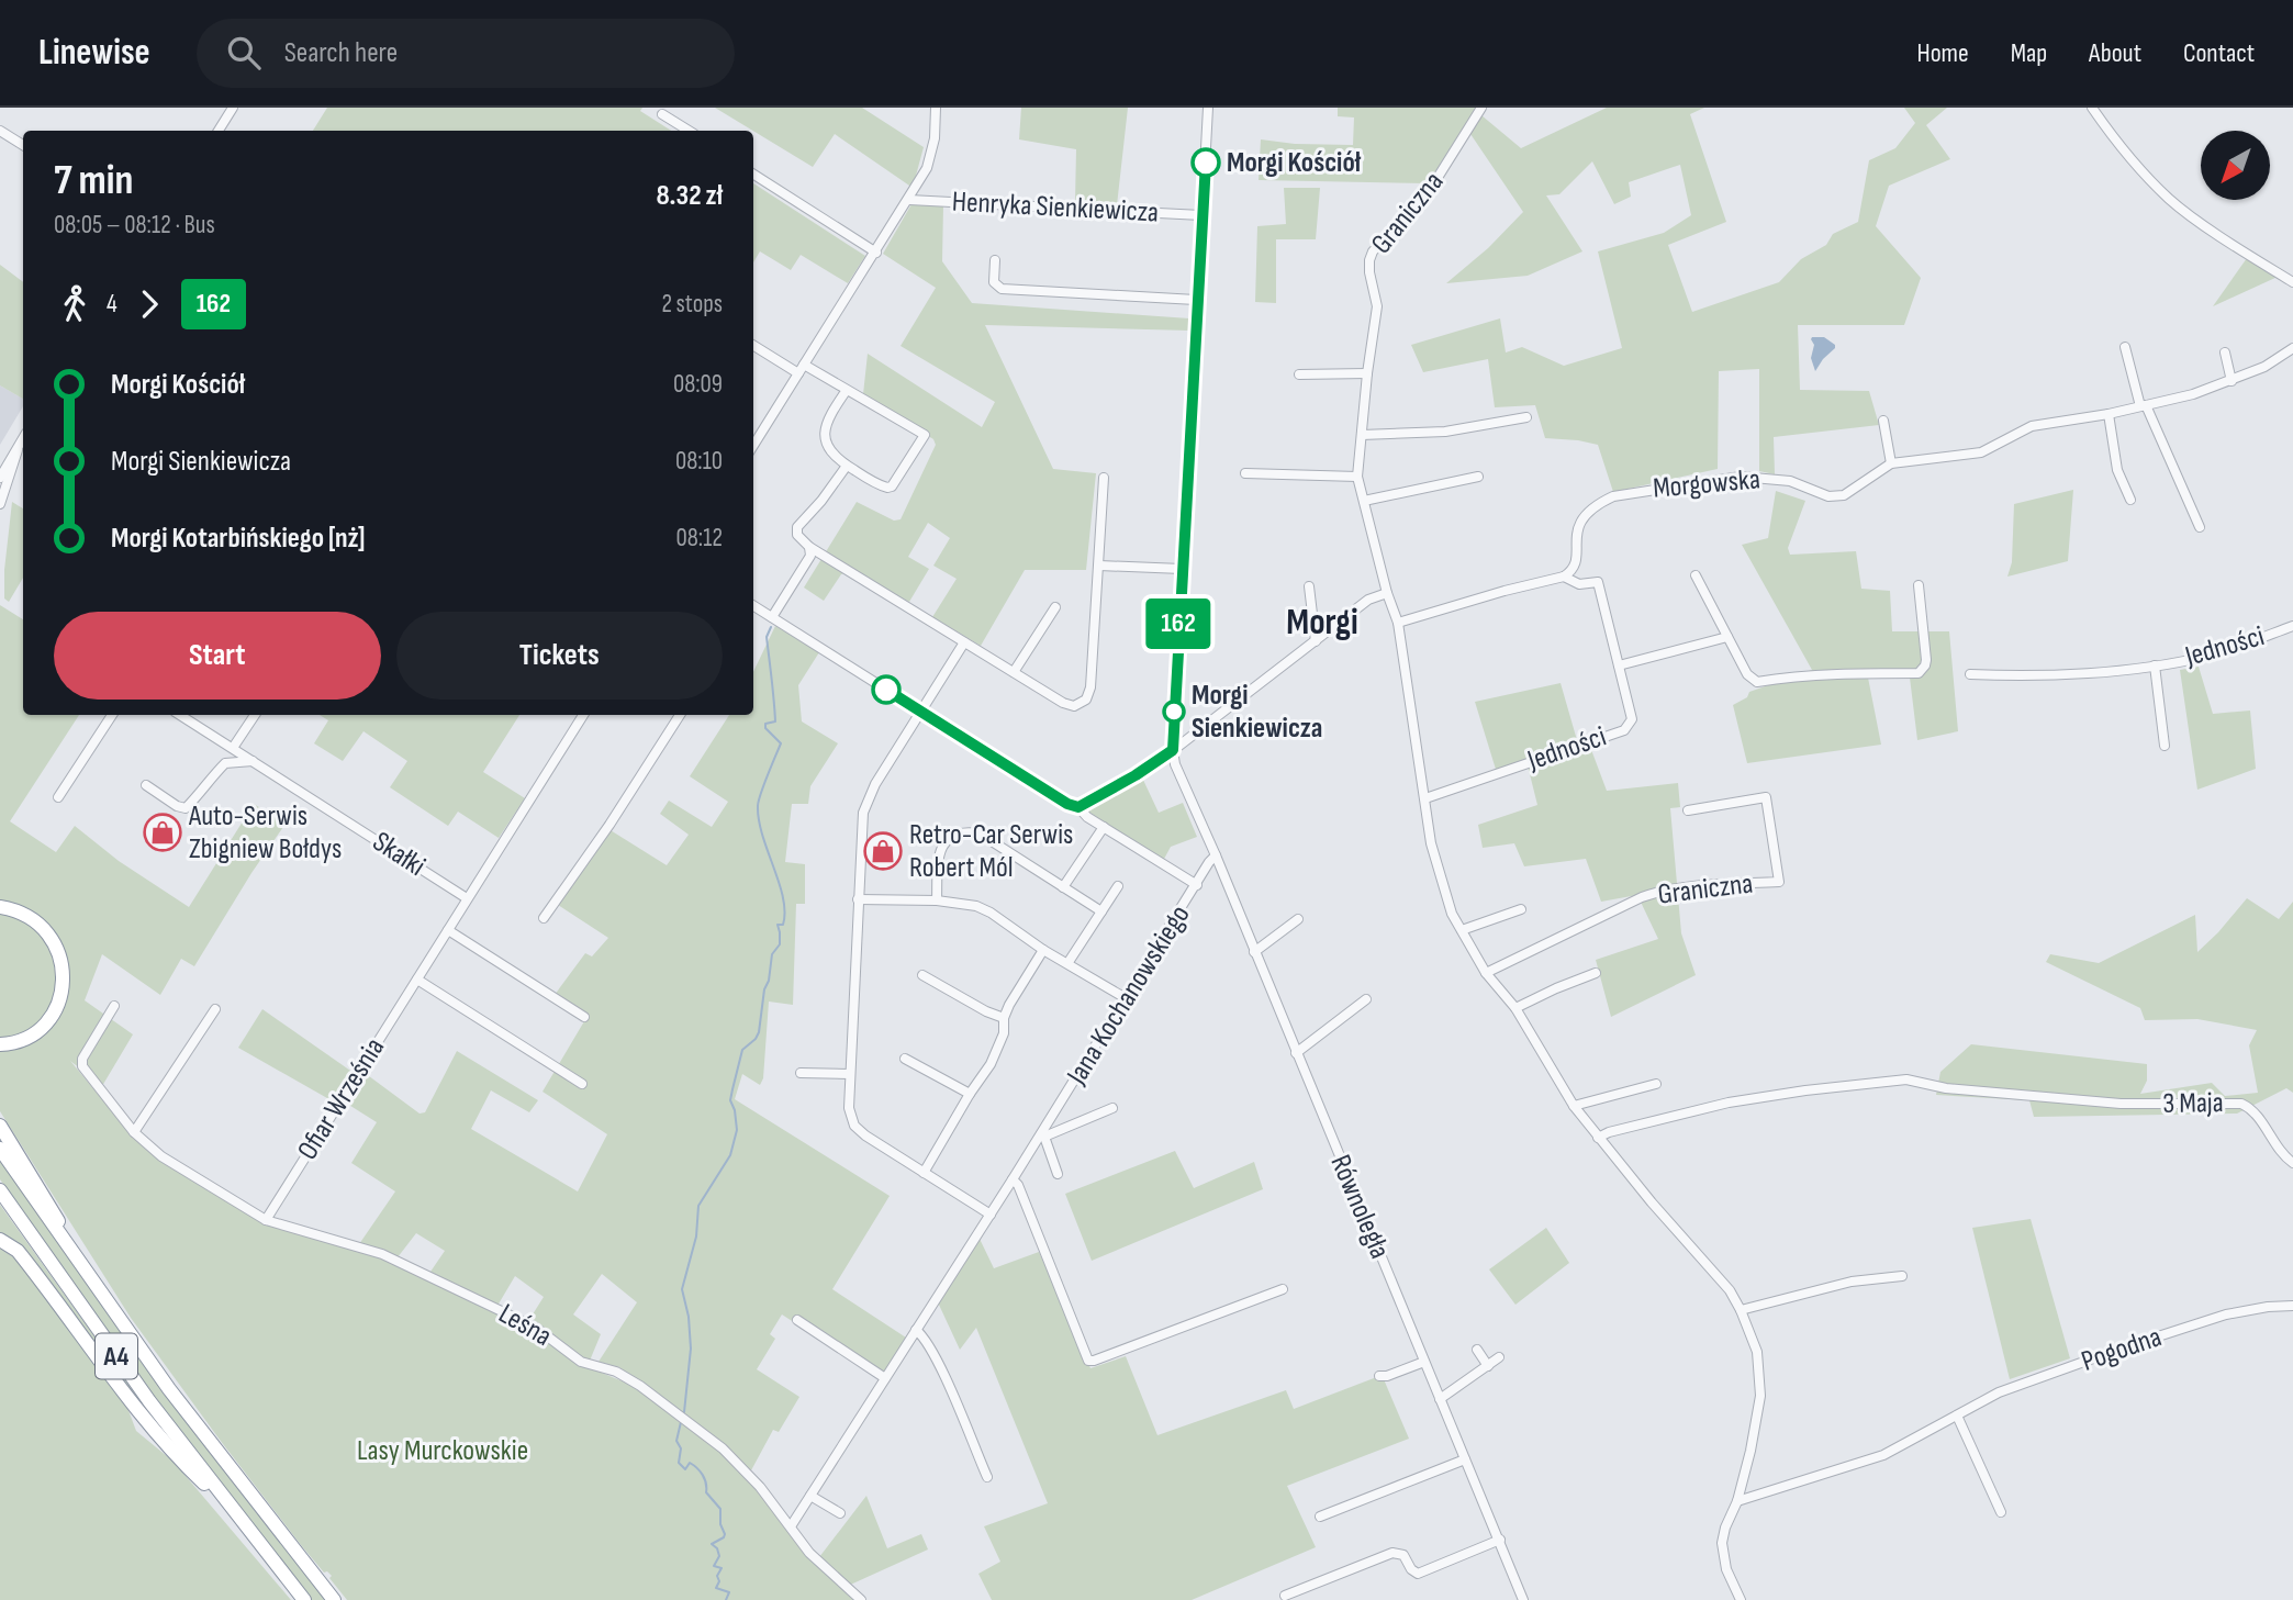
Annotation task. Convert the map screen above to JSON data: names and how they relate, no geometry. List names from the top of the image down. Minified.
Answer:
{"streets":{"highway":["A4"],"street":["Henryka Sienkiewicza","Graniczna","Morgowska","Jedności","Skałki","Jana Kochanowskiego","Ofiar Września","3 Maja","Równoległa","Leśna","Pogodna"]},"crossings":[["Henryka Sienkiewicza","Równoległa"],["Graniczna","Jedności"],["Graniczna","3 Maja"],["Graniczna","Pogodna"],["Skałki","Ofiar Września"],["Jana Kochanowskiego","Równoległa"],["Jana Kochanowskiego","Leśna"],["Ofiar Września","Leśna"]],"districts":["Morgi"],"parks":["Lasy Murckowskie"],"places":{"other":["Morgi Kościół","Morgi Sienkiewicza"],"shop":["Auto-Serwis Zbigniew Bołdys","Retro-Car Serwis Robert Mól"]},"lines":["bus line 162"],"north":"bottom left","page":{"header":"Linewise","search":"Search here","nav":["Home","Map","About","Contact"],"on_map":"162","heading":["7 min","08:05 – 08:12 · Bus","8.32 zł"],"legs":["4","162","2 stops"],"list":[{"name":"Morgi Kościół","value":"08:09"},{"name":"Morgi Sienkiewicza","value":"08:10"},{"name":"Morgi Kotarbińskiego [nż]","value":"08:12"}],"buttons":["Start","Tickets"]}}
